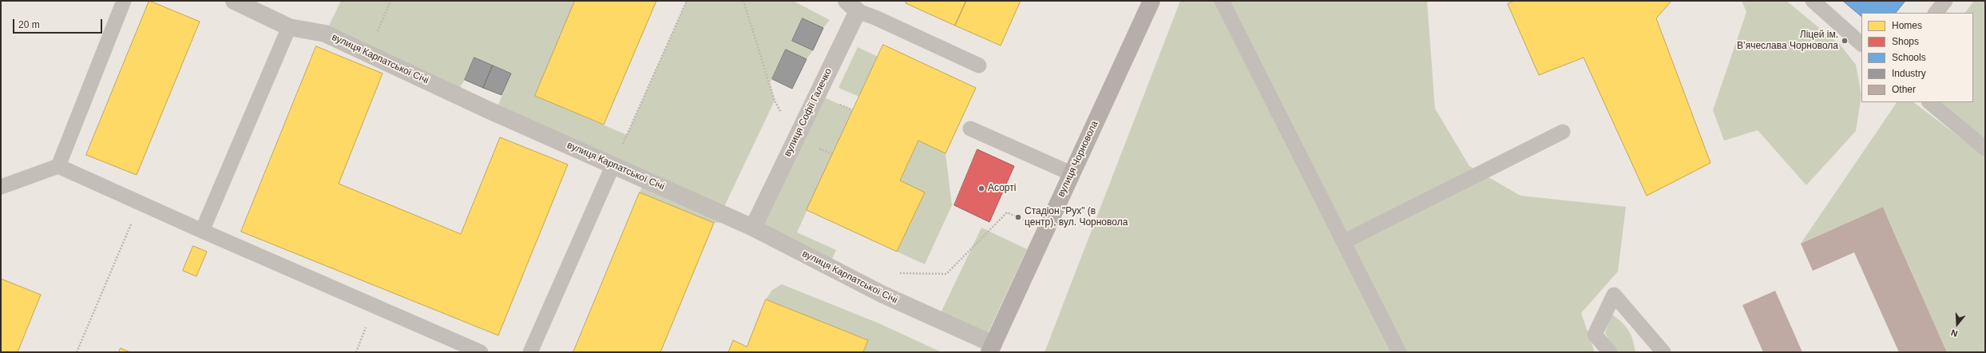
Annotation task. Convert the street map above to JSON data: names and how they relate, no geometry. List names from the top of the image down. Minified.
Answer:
{"streets":{"main road":["вулиця Чорновола"],"street":["вулиця Карпатської Січі","вулиця Софії Галечко"]},"crossings":[["вулиця Карпатської Січі","вулиця Софії Галечко"],["вулиця Карпатської Січі","вулиця Чорновола"]],"places":["Ліцей ім. Вʼячеслава Чорновола","Асорті","Стадіон \"Рух\" (в центр), вул. Чорновола"],"legend":["Homes","Shops","Schools","Industry","Other"],"scale_bar":"20 m","north":"bottom"}
